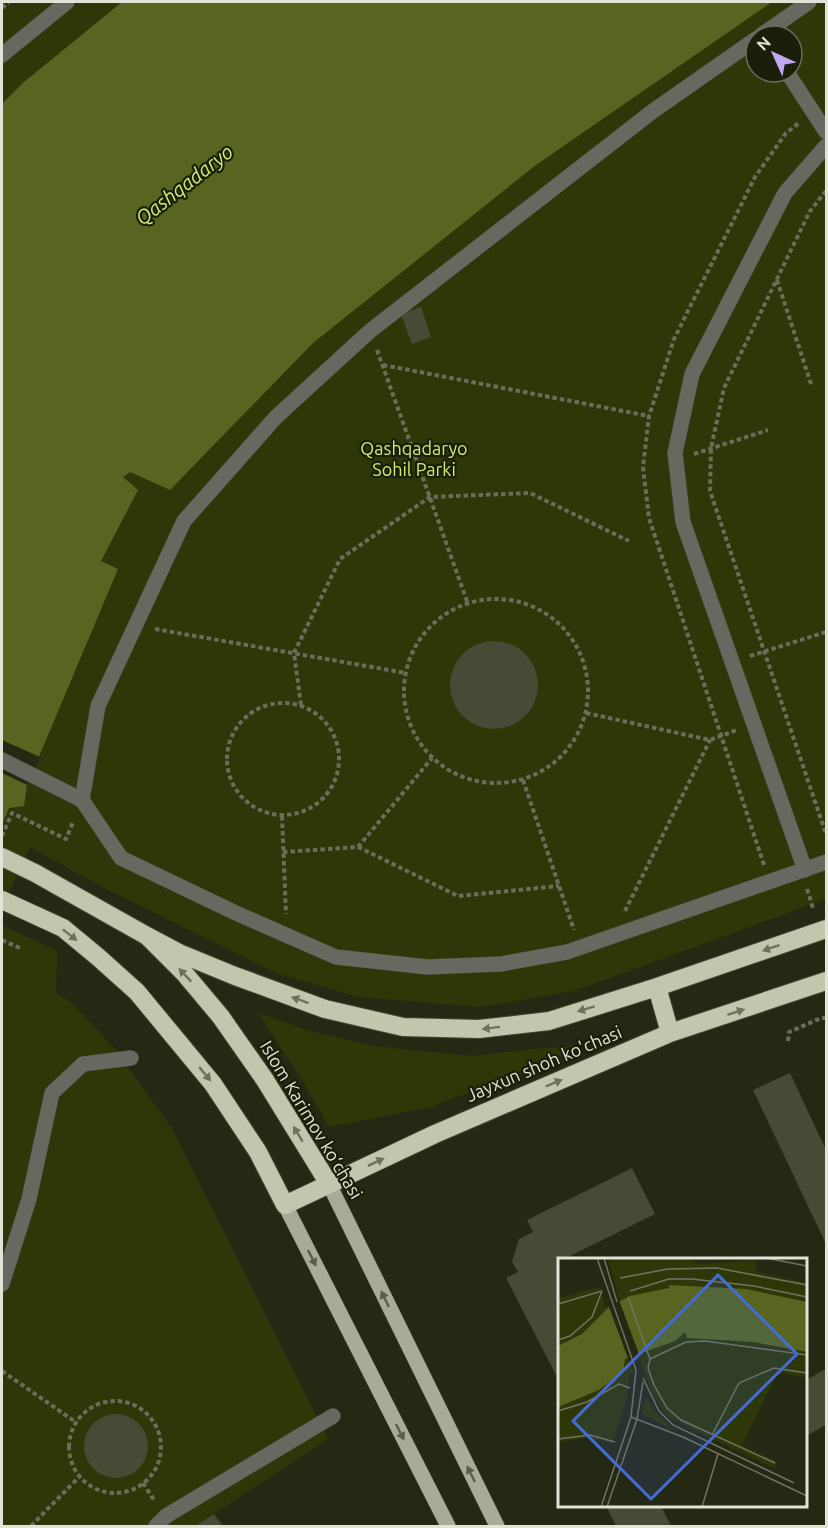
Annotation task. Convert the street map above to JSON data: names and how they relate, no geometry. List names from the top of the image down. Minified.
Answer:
{"streets":{"highway":["Jayxun shoh ko'chasi","Islom Karimov ko‘chasi"]},"crossings":[["Jayxun shoh ko'chasi","Islom Karimov ko‘chasi"]],"water":["Qashqadaryo"],"parks":["Qashqadaryo Sohil Parki"],"north":"top left"}
